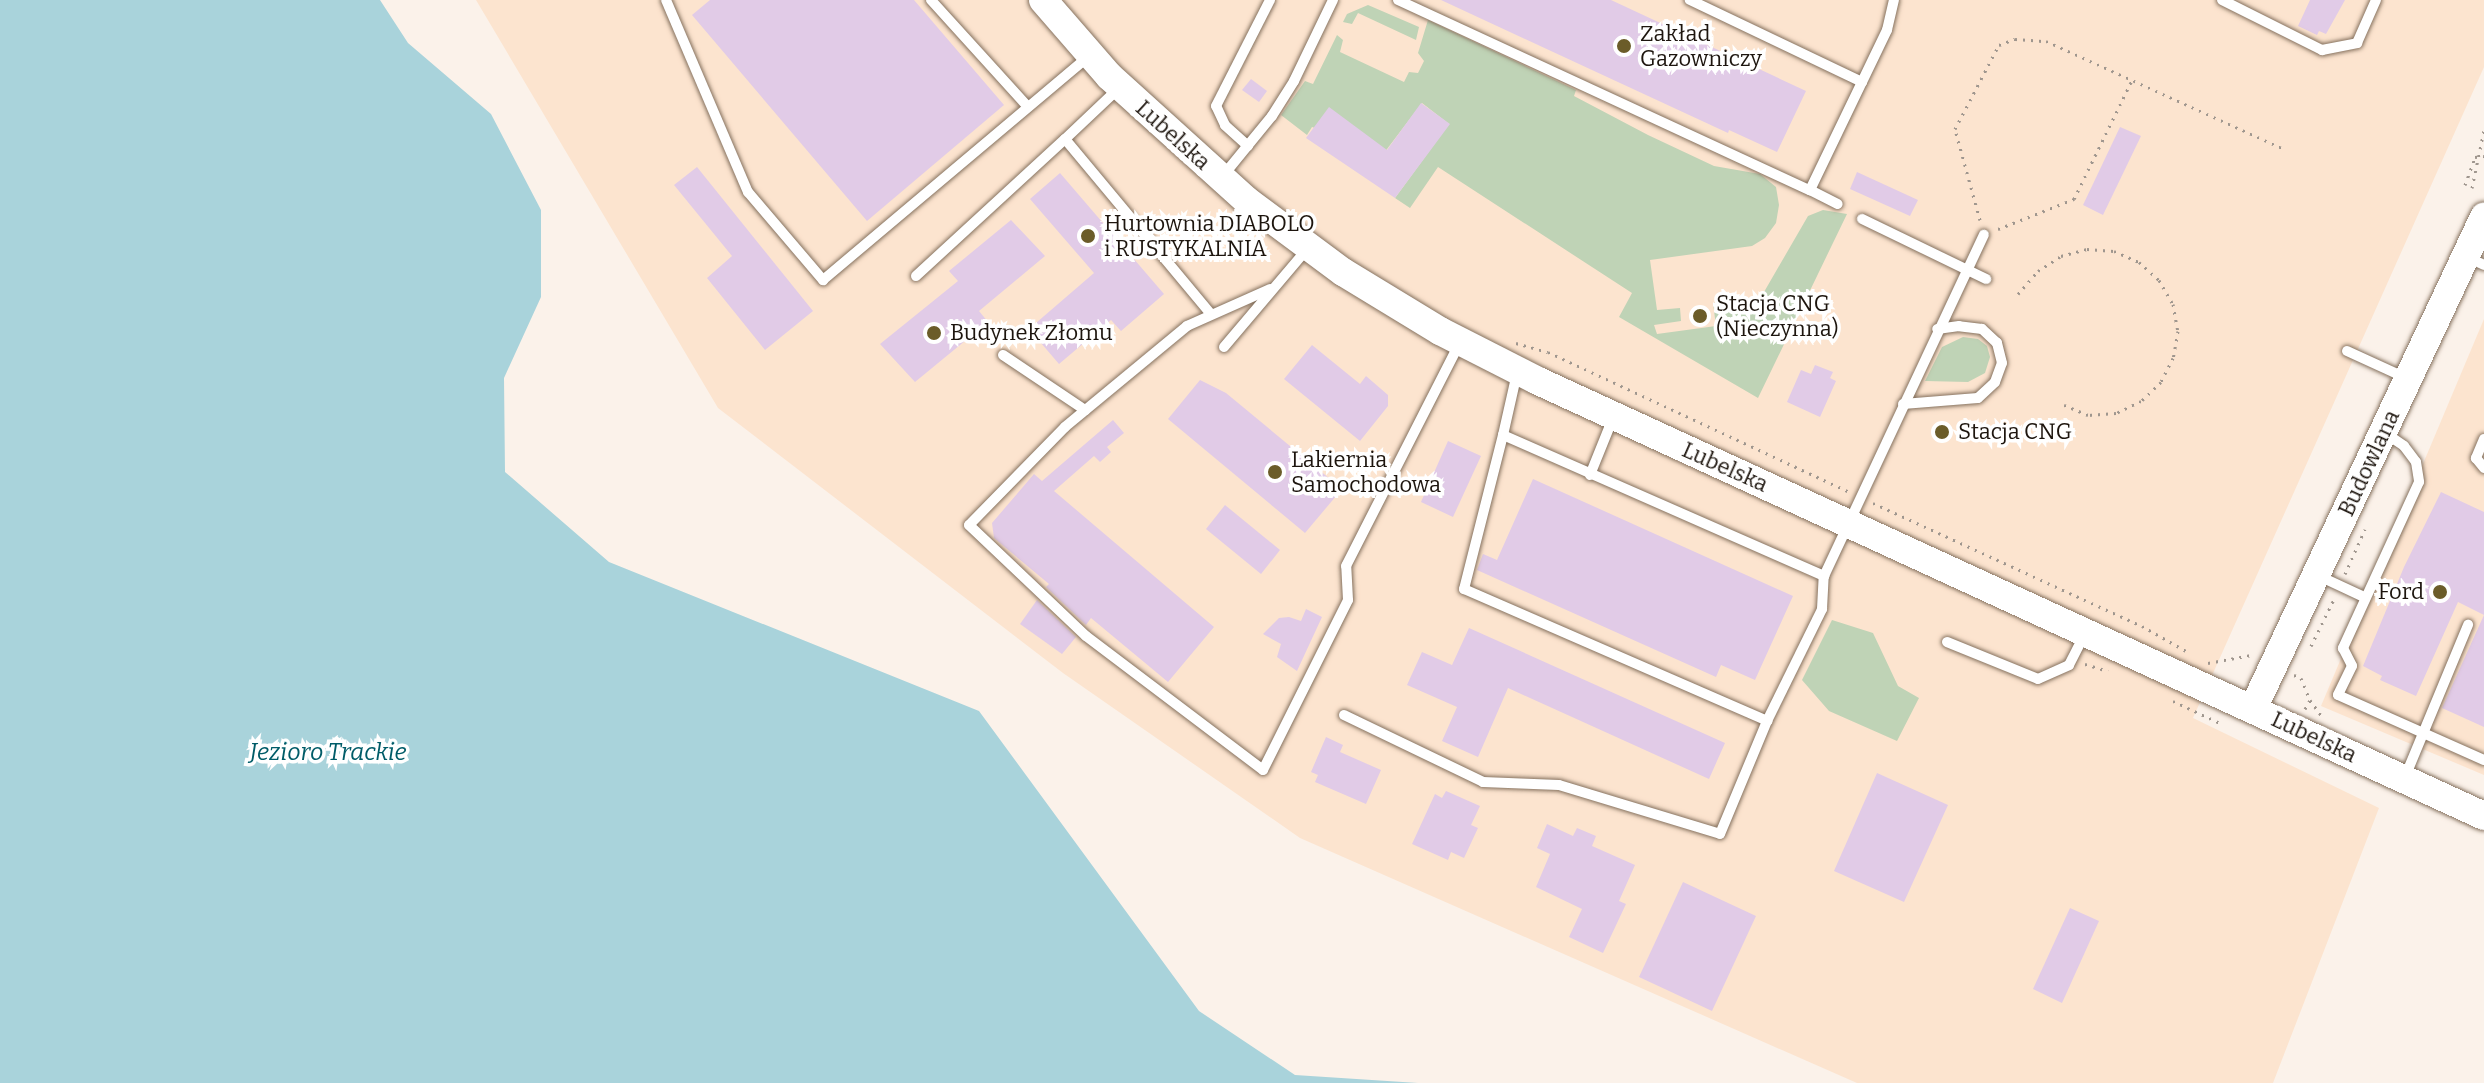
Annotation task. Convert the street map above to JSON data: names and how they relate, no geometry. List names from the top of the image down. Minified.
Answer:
{"streets":{"street":["Lubelska","Budowlana"]},"crossings":[["Lubelska","Budowlana"]],"water":["Jezioro Trackie"],"places":["Zakład Gazowniczy","Hurtownia DIABOLO i RUSTYKALNIA","Stacja CNG (Nieczynna)","Budynek Złomu","Stacja CNG","Lakiernia Samochodowa","Ford"]}
